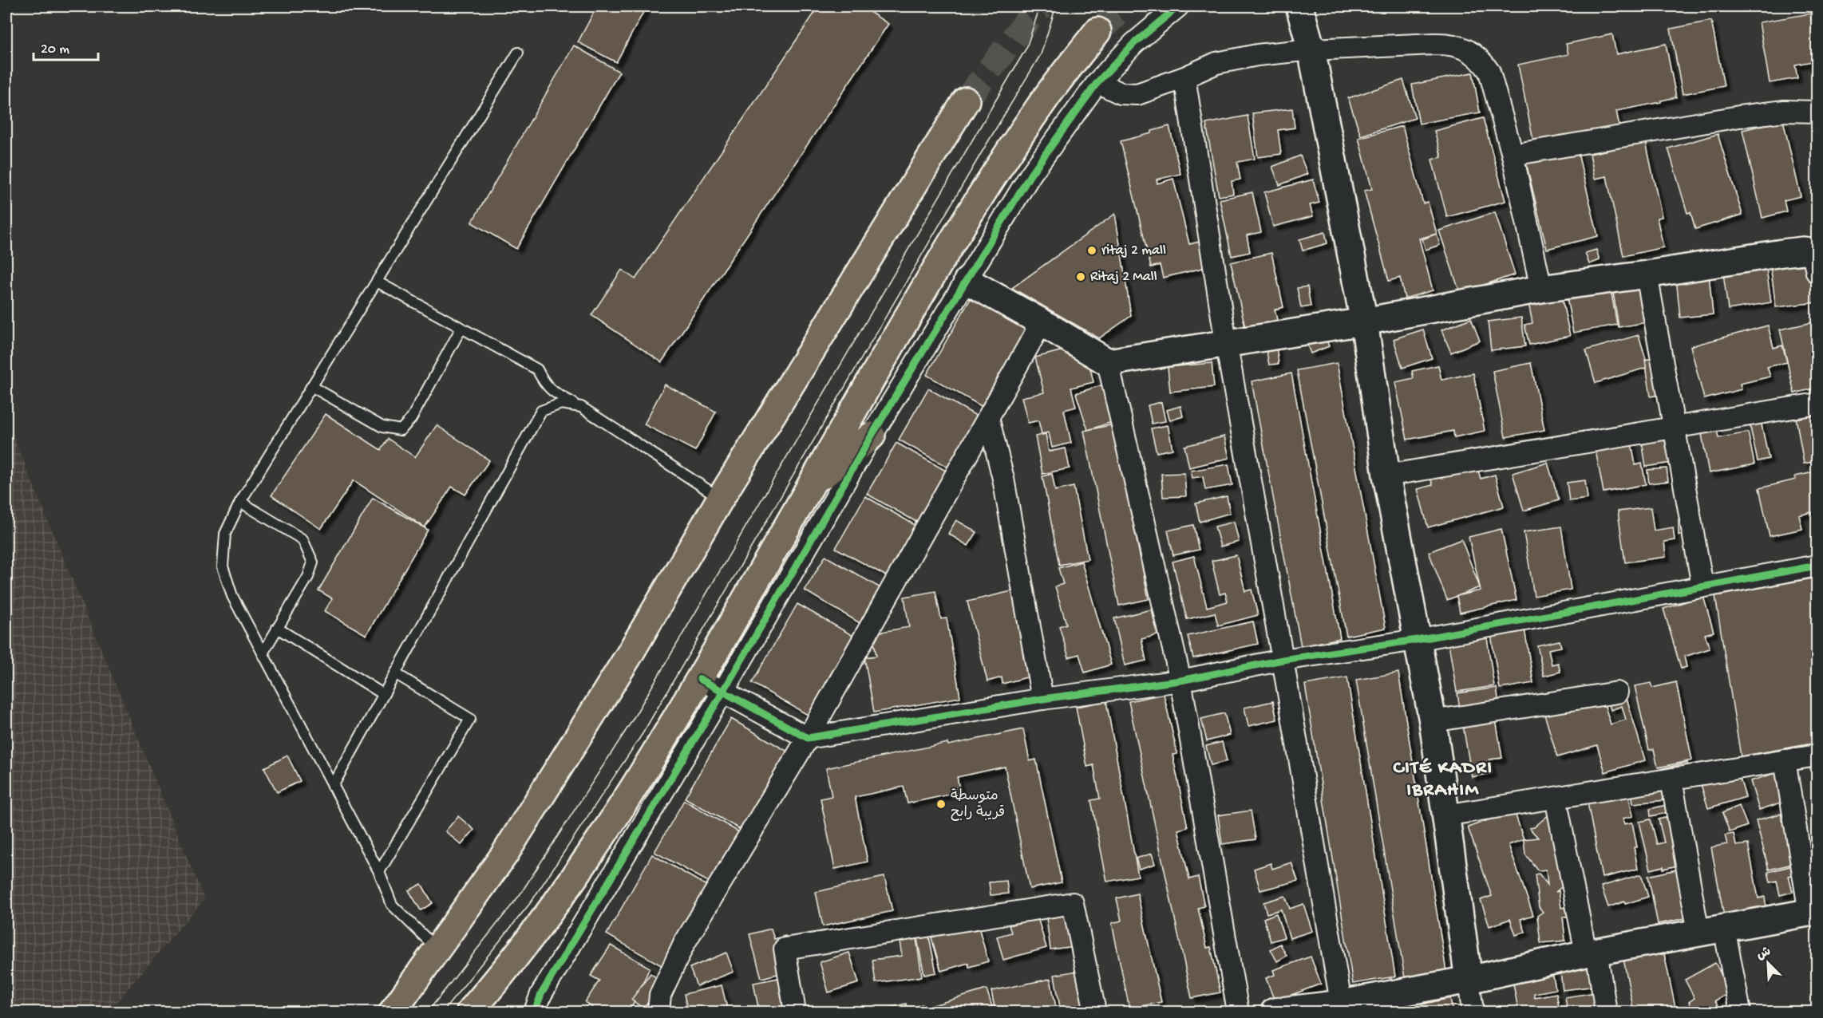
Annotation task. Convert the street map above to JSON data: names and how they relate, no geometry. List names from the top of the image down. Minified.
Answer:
{"districts":["CITÉ KADRI IBRAHIM"],"places":["ritaj 2 mall","Ritaj 2 Mall","متوسطة قريبة رابح"],"scale_bar":"20 m","north":"top left"}
